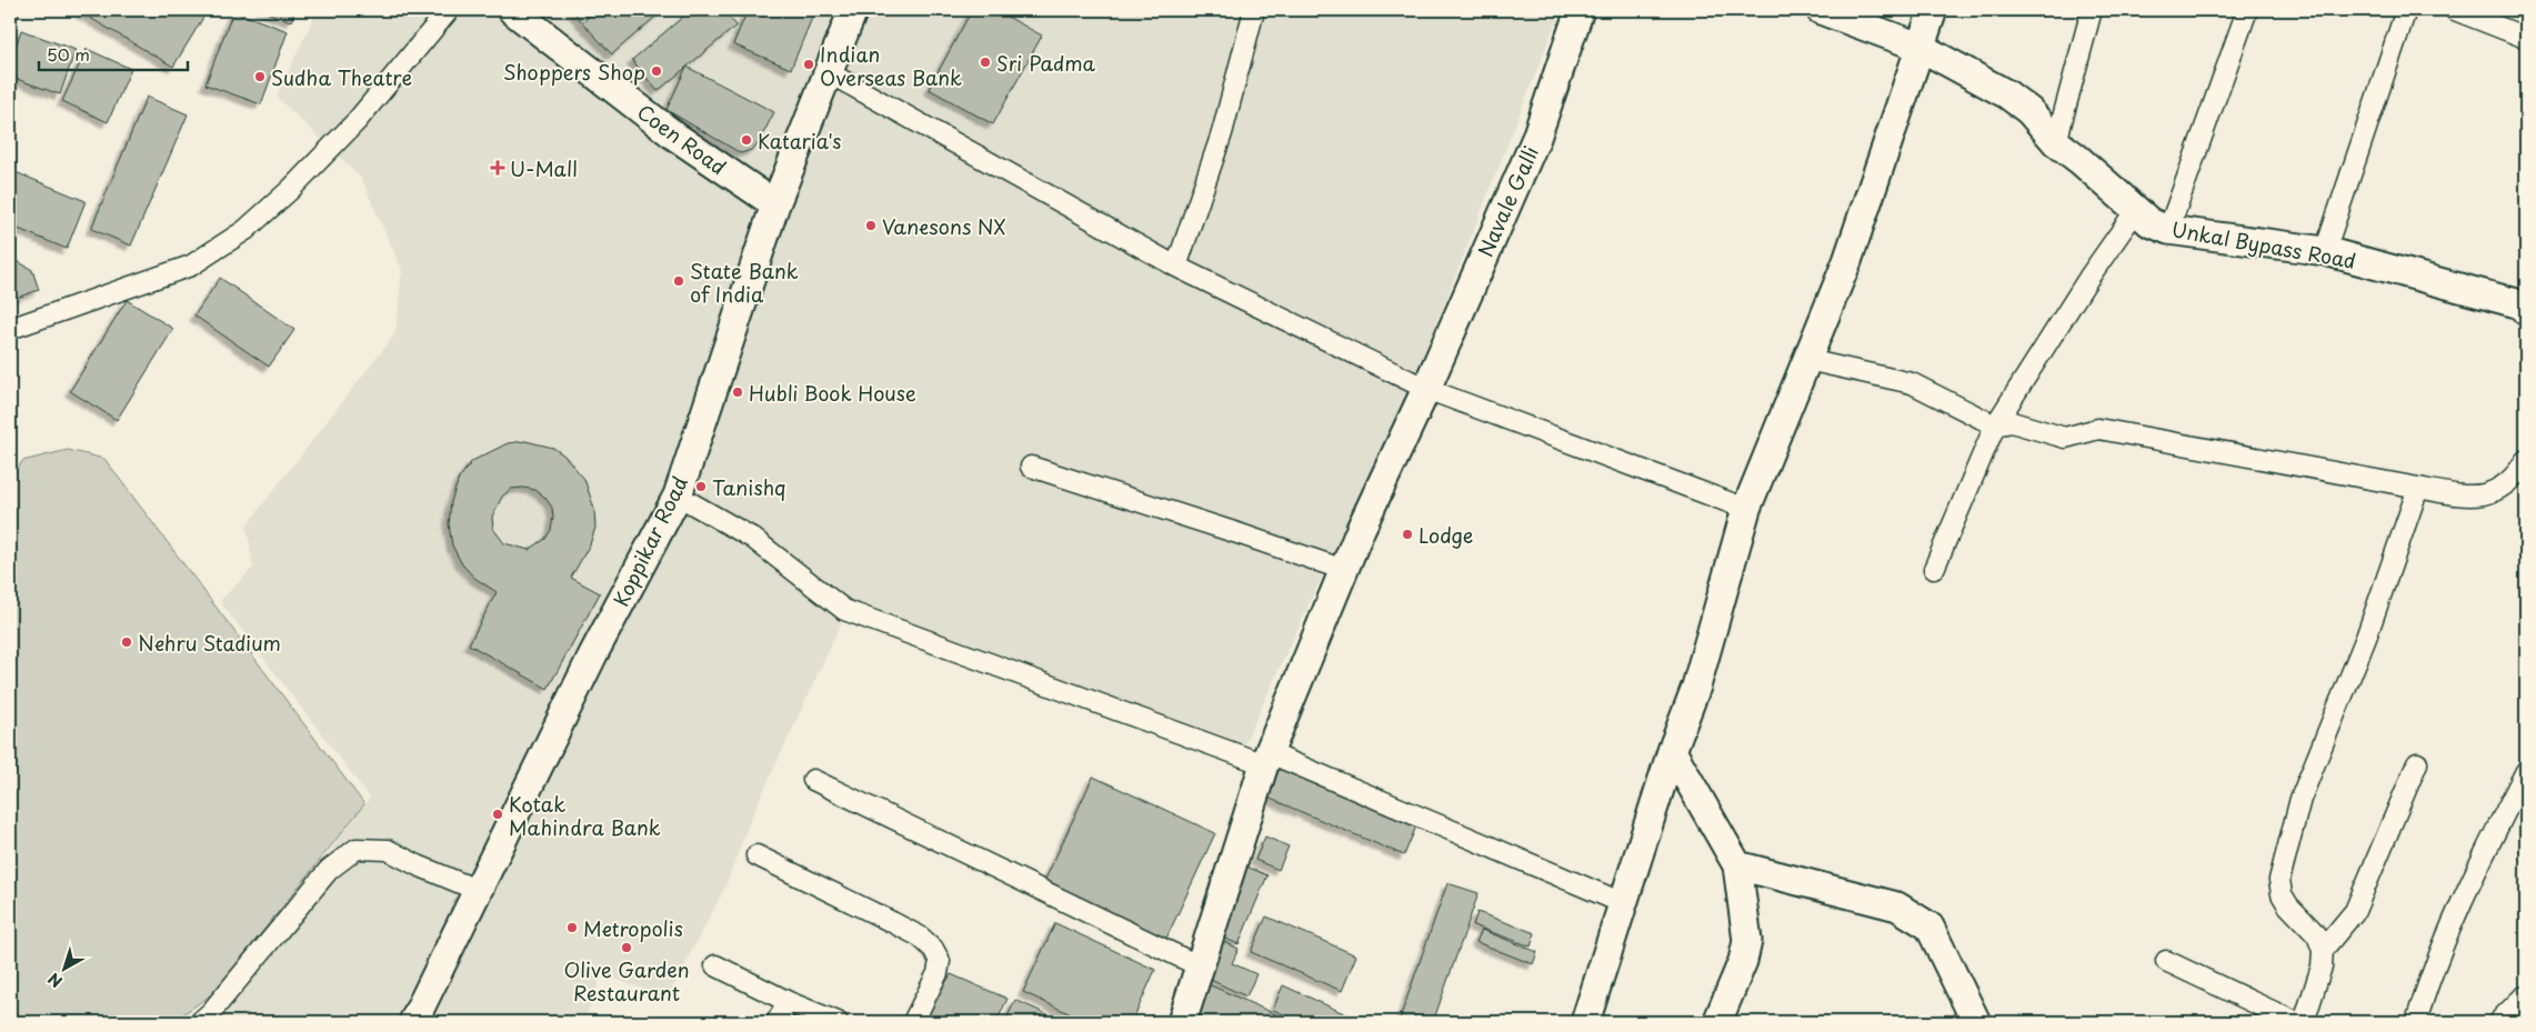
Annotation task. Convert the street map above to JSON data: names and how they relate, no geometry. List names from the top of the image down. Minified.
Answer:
{"streets":{"street":["Coen Road","Navale Galli","Unkal Bypass Road","Koppikar Road"]},"crossings":[["Coen Road","Koppikar Road"]],"places":{"other":["Sri Padma","Indian Overseas Bank","Shoppers Shop","Sudha Theatre","Kataria's","Vanesons NX","State Bank of India","Hubli Book House","Tanishq","Lodge","Nehru Stadium","Kotak Mahindra Bank","Metropolis","Olive Garden Restaurant"],"health":["U-Mall"]},"scale_bar":"50 m","north":"bottom left"}
